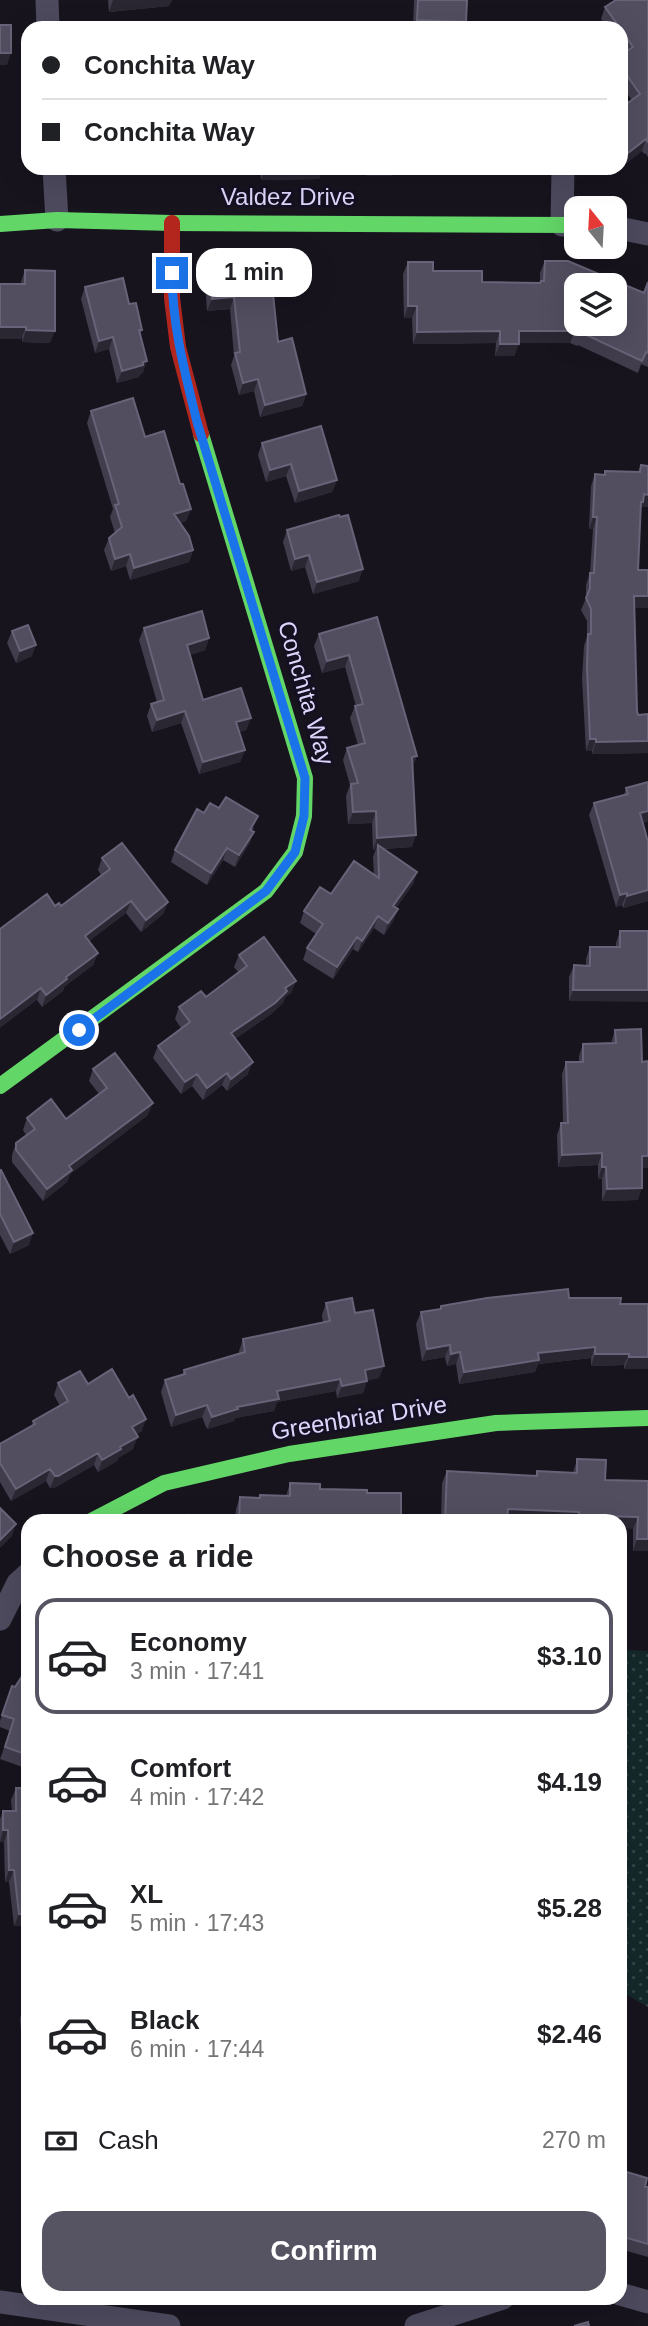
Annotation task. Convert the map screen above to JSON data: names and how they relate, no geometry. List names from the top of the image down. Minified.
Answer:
{"streets":{"street":["Valdez Drive","Conchita Way","Greenbriar Drive"]},"crossings":[["Valdez Drive","Conchita Way"]],"north":"top","page":{"banner":["Conchita Way","Conchita Way"],"bubble":"1 min","heading":"Choose a ride","list":[{"name":"Economy","note":"3 min · 17:41","value":"$3.10"},{"name":"Comfort","note":"4 min · 17:42","value":"$4.19"},{"name":"XL","note":"5 min · 17:43","value":"$5.28"},{"name":"Black","note":"6 min · 17:44","value":"$2.46"}],"pay":["Cash","270 m"],"buttons":"Confirm"}}
